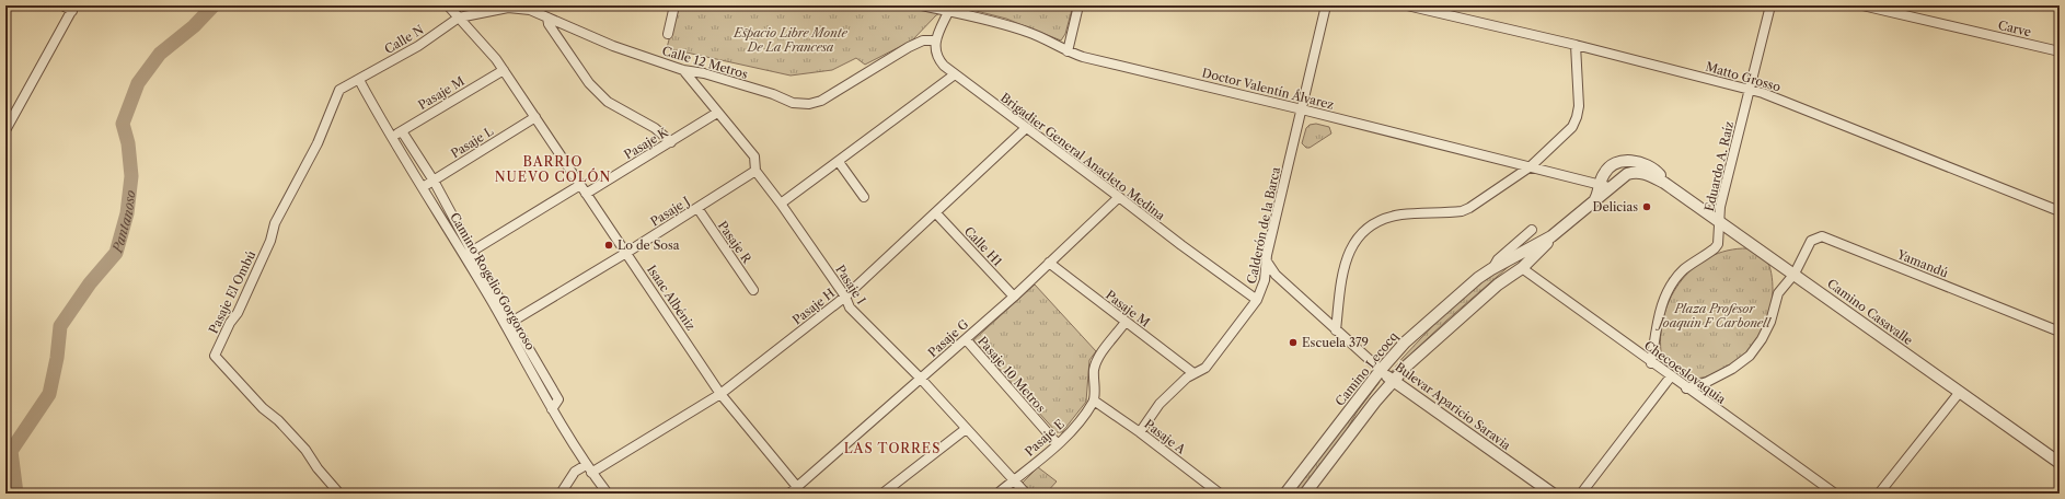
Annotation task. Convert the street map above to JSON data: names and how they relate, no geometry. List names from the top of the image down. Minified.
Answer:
{"streets":{"street":["Carve","Calle N","Calle 12 Metros","Matto Grosso","Doctor Valentín Álvarez","Pasaje M","Pasaje L","Pasaje K","Brigadier General Anacleto Medina","Eduardo A. Raíz","Pasaje J","Calderón de la Barca","Pasaje R","Calle H1","Yamandú","Camino Rogelio Gorgoroso","Pasaje I","Pasaje El Ombú","Isaac Albéniz","Pasaje H","Camino Casavalle","Pasaje G","Camino Lecocq","Checoeslovaquia","Pasaje 10 Metros","Bulevar Aparicio Saravia","Pasaje A","Pasaje E"]},"crossings":[["Calle N","Calle 12 Metros"],["Calle N","Camino Rogelio Gorgoroso"],["Calle N","Pasaje El Ombú"],["Calle N","Isaac Albéniz"],["Calle 12 Metros","Brigadier General Anacleto Medina"],["Calle 12 Metros","Pasaje I"],["Calle 12 Metros","Isaac Albéniz"],["Matto Grosso","Eduardo A. Raíz"],["Doctor Valentín Álvarez","Calderón de la Barca"],["Doctor Valentín Álvarez","Camino Lecocq"],["Pasaje M","Calderón de la Barca"],["Pasaje M","Camino Rogelio Gorgoroso"],["Pasaje M","Isaac Albéniz"],["Pasaje M","Pasaje G"],["Pasaje L","Camino Rogelio Gorgoroso"],["Pasaje L","Isaac Albéniz"],["Pasaje K","Camino Rogelio Gorgoroso"],["Pasaje K","Pasaje I"],["Pasaje K","Isaac Albéniz"],["Brigadier General Anacleto Medina","Calderón de la Barca"],["Brigadier General Anacleto Medina","Pasaje H"],["Brigadier General Anacleto Medina","Pasaje G"],["Eduardo A. Raíz","Camino Casavalle"],["Eduardo A. Raíz","Checoeslovaquia"],["Pasaje J","Pasaje R"],["Pasaje J","Camino Rogelio Gorgoroso"],["Pasaje J","Pasaje I"],["Pasaje J","Isaac Albéniz"],["Calderón de la Barca","Bulevar Aparicio Saravia"],["Calderón de la Barca","Pasaje A"],["Calle H1","Pasaje H"],["Calle H1","Pasaje G"],["Yamandú","Camino Casavalle"],["Camino Rogelio Gorgoroso","Pasaje El Ombú"],["Camino Rogelio Gorgoroso","Pasaje H"],["Pasaje I","Pasaje H"],["Pasaje I","Pasaje G"],["Pasaje I","Pasaje E"],["Isaac Albéniz","Pasaje H"],["Isaac Albéniz","Pasaje G"],["Camino Casavalle","Camino Lecocq"],["Pasaje G","Pasaje 10 Metros"],["Camino Lecocq","Checoeslovaquia"],["Camino Lecocq","Bulevar Aparicio Saravia"],["Pasaje 10 Metros","Pasaje E"],["Pasaje A","Pasaje E"]],"districts":["BARRIO NUEVO COLÓN","LAS TORRES"],"water":["Pantanoso"],"parks":["Espacio Libre Monte De La Francesa","Plaza Profesor Joaquin F Carbonell"],"places":["Delicias","Lo de Sosa","Escuela 379"]}
